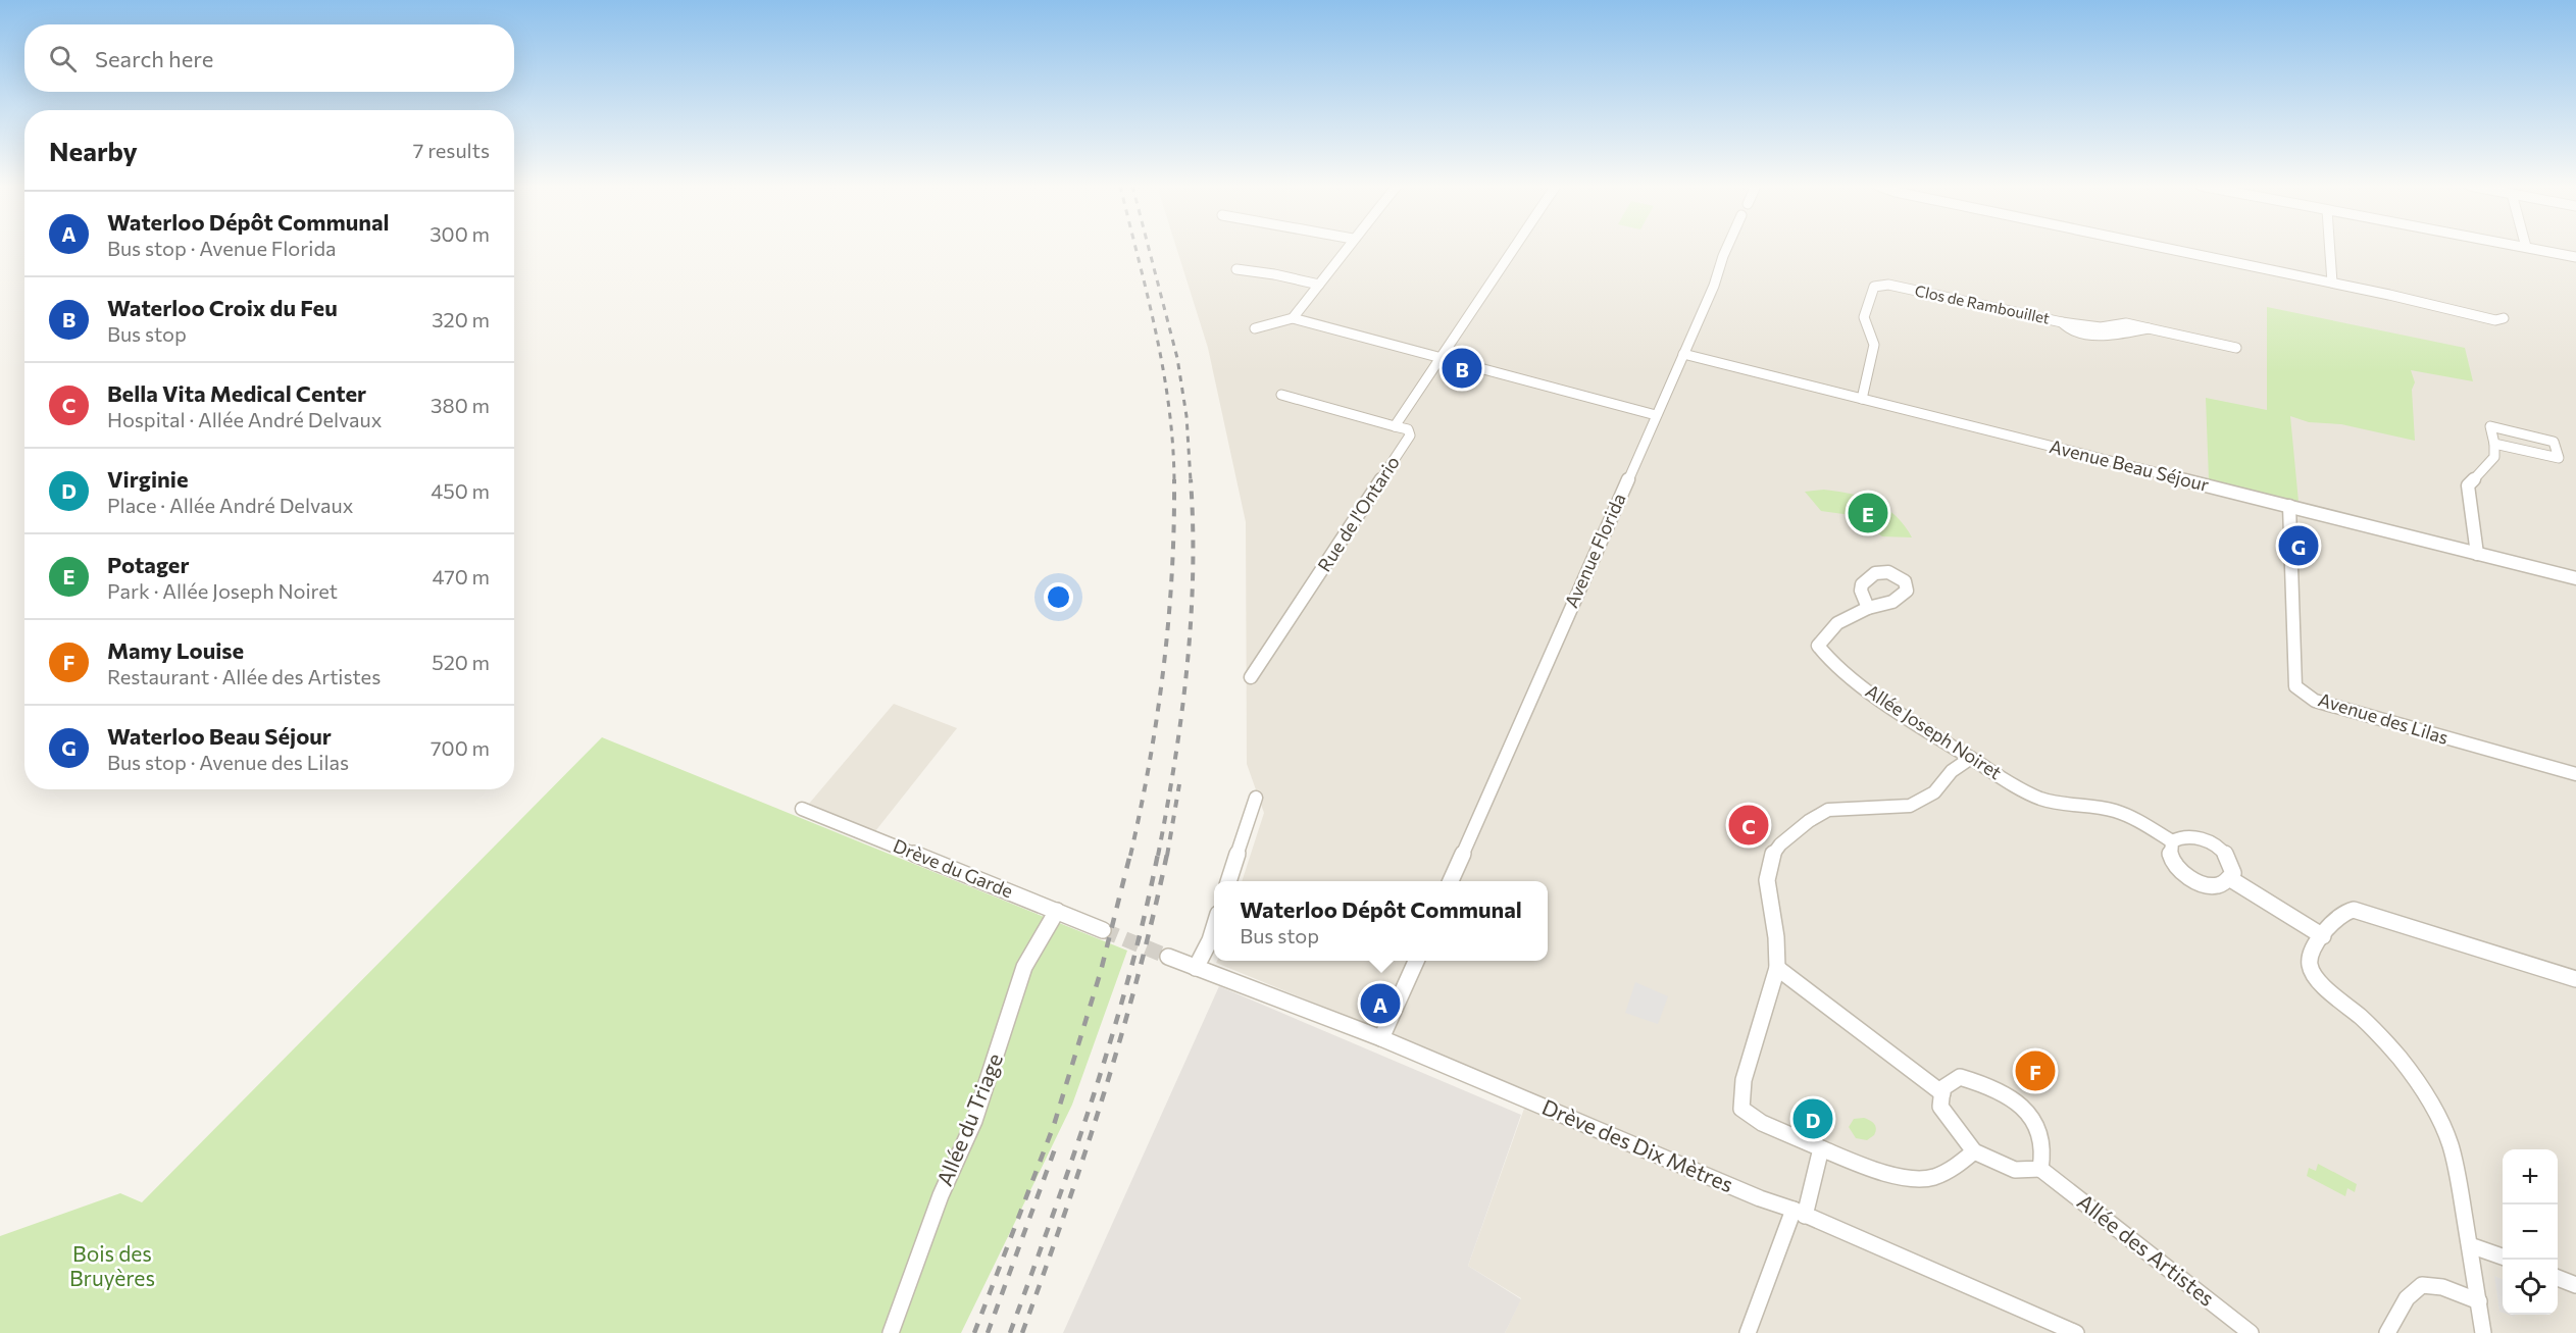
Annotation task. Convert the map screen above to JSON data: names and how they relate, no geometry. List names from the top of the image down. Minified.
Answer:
{"streets":{"street":["Clos de Rambouillet","Avenue Beau Séjour","Rue de l'Ontario","Avenue Florida","Avenue des Lilas","Allée Joseph Noiret","Drève du Garde","Allée du Triage","Drève des Dix Mètres","Allée des Artistes"]},"crossings":[["Clos de Rambouillet","Avenue Beau Séjour"],["Avenue Beau Séjour","Avenue Florida"],["Avenue Beau Séjour","Avenue des Lilas"],["Drève du Garde","Allée du Triage"]],"parks":["Bois des Bruyères"],"page":{"search":"Search here","heading":["Nearby","7 results"],"list":[{"mark":"A","name":"Waterloo Dépôt Communal","note":"Bus stop · Avenue Florida","value":"300 m"},{"mark":"B","name":"Waterloo Croix du Feu","note":"Bus stop","value":"320 m"},{"mark":"C","name":"Bella Vita Medical Center","note":"Hospital · Allée André Delvaux","value":"380 m"},{"mark":"D","name":"Virginie","note":"Place · Allée André Delvaux","value":"450 m"},{"mark":"E","name":"Potager","note":"Park · Allée Joseph Noiret","value":"470 m"},{"mark":"F","name":"Mamy Louise","note":"Restaurant · Allée des Artistes","value":"520 m"},{"mark":"G","name":"Waterloo Beau Séjour","note":"Bus stop · Avenue des Lilas","value":"700 m"}],"pins":["B","E","G","C","A","F","D"],"popup":["Waterloo Dépôt Communal","Bus stop"],"map_buttons":["+","−"]}}
